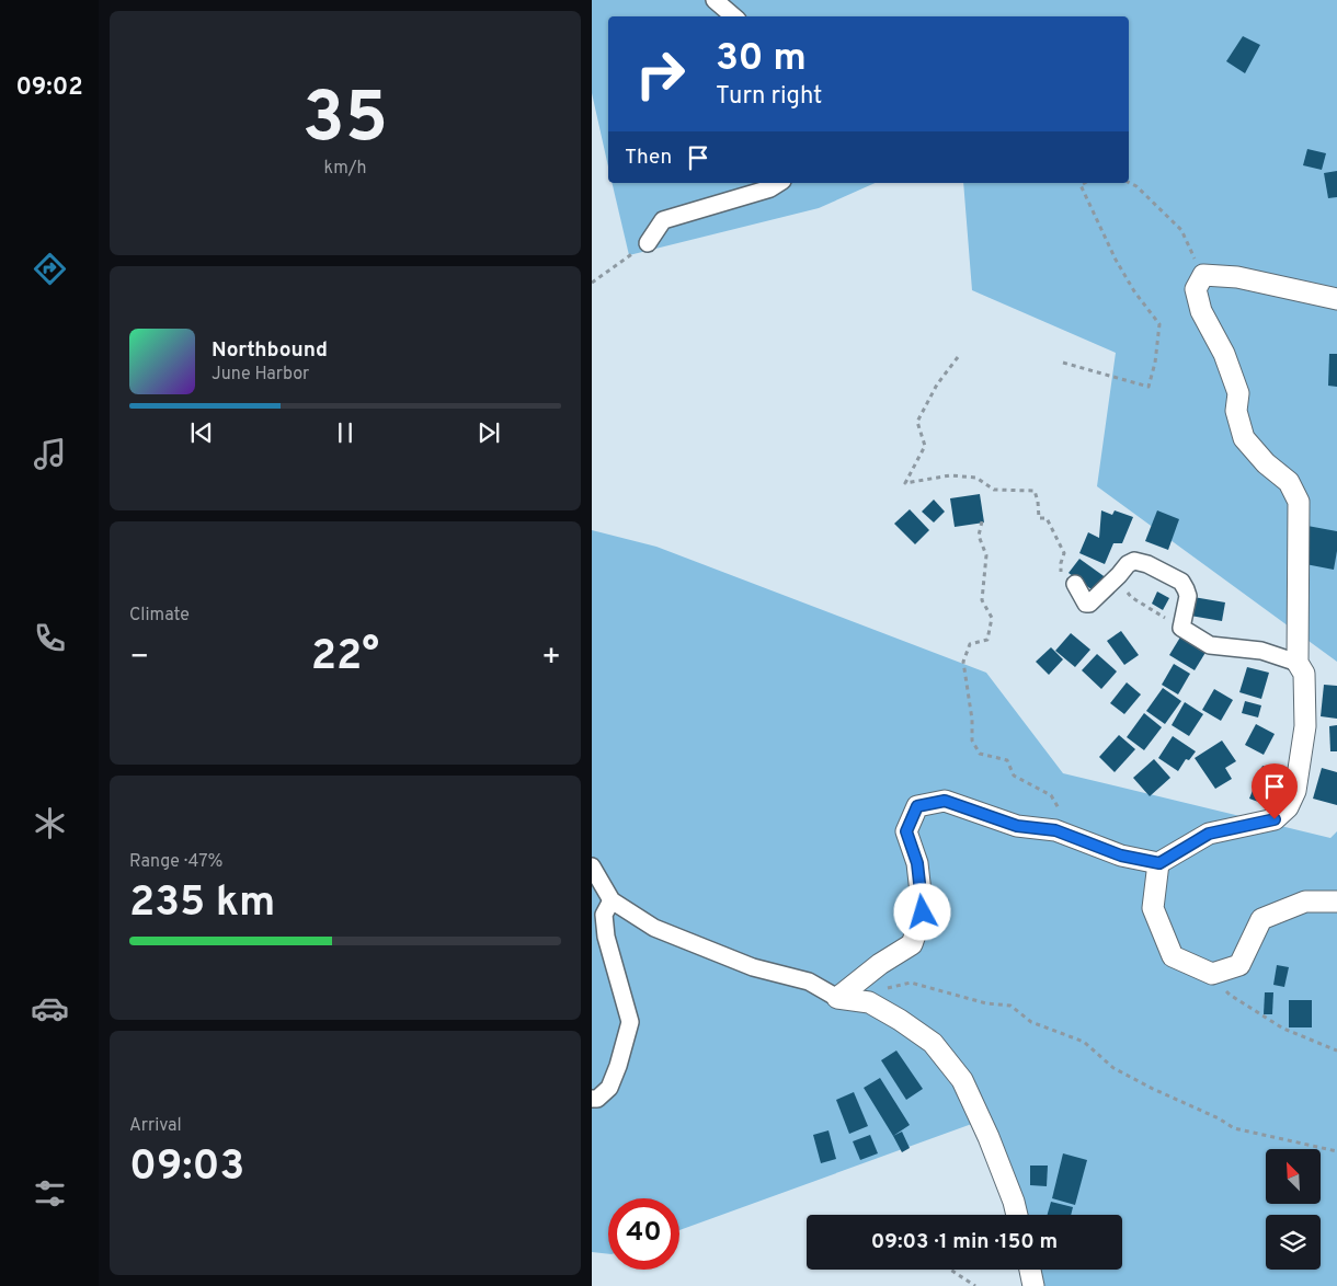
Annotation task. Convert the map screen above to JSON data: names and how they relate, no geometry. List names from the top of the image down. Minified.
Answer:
{"north":"top left","page":{"tabs":"09:02","tile":[["35","km/h"],"Climate",["Range · 47%","235 km"],["Arrival","09:03"]],"turn":["30 m","Turn right"],"then":"Then","song":["Northbound","June Harbor"],"heat":["−","22°","+"],"limit":"40","trip":"09:03 · 1 min · 150 m"}}
